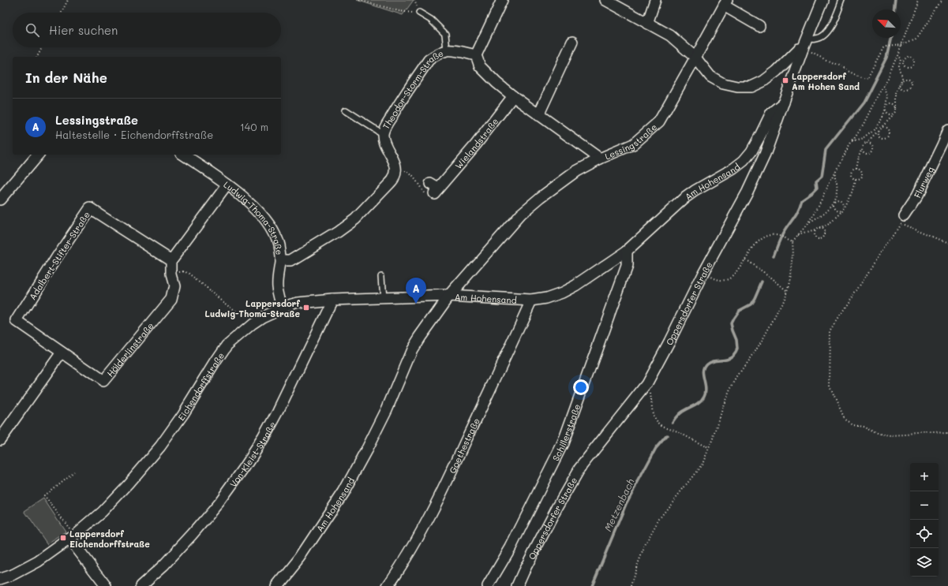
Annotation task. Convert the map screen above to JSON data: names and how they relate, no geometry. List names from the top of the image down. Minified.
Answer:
{"streets":{"street":["Theodor-Storm-Straße","Lessingstraße","Wielandstraße","Am Hohensand","Flurweg","Ludwig-Thoma-Straße","Adalbert-Stifter-Straße","Oppersdorfer Straße","Hölderlinstraße","Eichendorffstraße","Schillerstraße","Goethestraße","Von-Kleist-Straße"]},"crossings":[["Theodor-Storm-Straße","Ludwig-Thoma-Straße"],["Lessingstraße","Am Hohensand"],["Lessingstraße","Eichendorffstraße"],["Am Hohensand","Oppersdorfer Straße"],["Am Hohensand","Eichendorffstraße"],["Am Hohensand","Schillerstraße"],["Am Hohensand","Goethestraße"],["Ludwig-Thoma-Straße","Eichendorffstraße"],["Adalbert-Stifter-Straße","Hölderlinstraße"],["Eichendorffstraße","Von-Kleist-Straße"]],"water":["Metzenbach"],"places":{"transit":["Lappersdorf Am Hohen Sand","Lappersdorf Ludwig-Thoma-Straße","Lappersdorf Eichendorffstraße"]},"north":"top left","page":{"search":"Hier suchen","heading":"In der Nähe","list":[{"mark":"A","name":"Lessingstraße","note":"Haltestelle · Eichendorffstraße","value":"140 m"}],"pins":"A","map_buttons":["+","−"]}}
